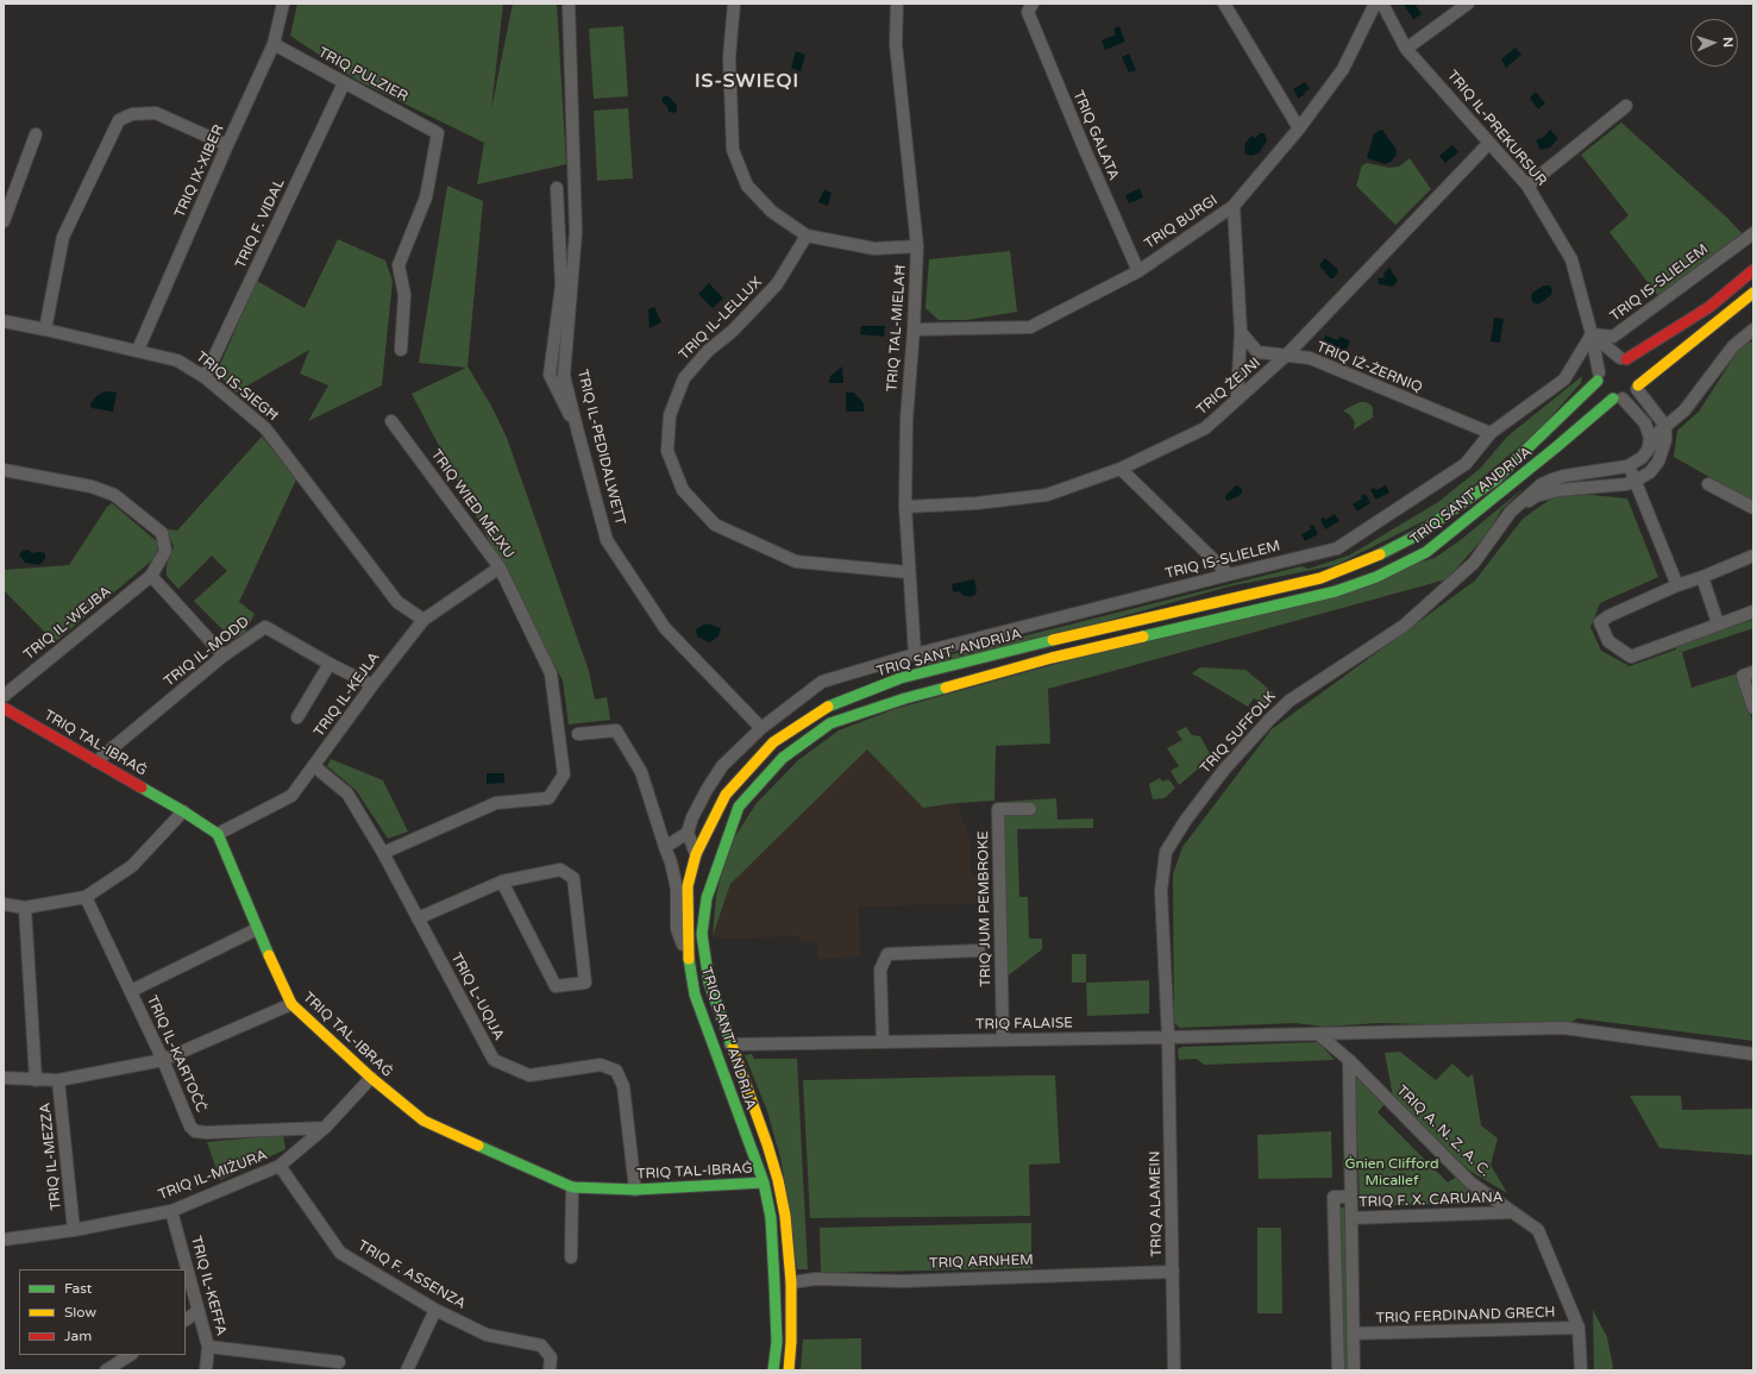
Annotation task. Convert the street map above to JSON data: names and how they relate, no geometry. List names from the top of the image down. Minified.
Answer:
{"streets":{"main road":["TRIQ SANT' ANDRIJA","TRIQ TAL-IBRAĠ"],"street":["TRIQ PULZIER","TRIQ IL-PREKURSUR","TRIQ GALATA","TRIQ IX-XIBER","TRIQ BURGI","TRIQ F. VIDAL","TRIQ IS-SLIELEM","TRIQ IL-LELLUX","TRIQ TAL-MIELAĦ","TRIQ IŻ-ŻERNIQ","TRIQ IS-SIEGĦ","TRIQ ŻEJNI","TRIQ IL-PEDIDALWETT","TRIQ WIED MEJXU","TRIQ IL-WEJBA","TRIQ IL-MODD","TRIQ IL-KEJLA","TRIQ SUFFOLK","TRIQ JUM PEMBROKE","TRIQ L-UQIJA","TRIQ FALAISE","TRIQ IL-KARTOĊĊ","TRIQ A. N. Z. A. C.","TRIQ IL-MEZZA","TRIQ IL-MIŻURA","TRIQ F. X. CARUANA","TRIQ ALAMEIN","TRIQ ARNHEM","TRIQ F. ASSENZA","TRIQ IL-KEFFA","TRIQ FERDINAND GRECH"]},"crossings":[["TRIQ PULZIER","TRIQ IX-XIBER"],["TRIQ PULZIER","TRIQ F. VIDAL"],["TRIQ IL-PREKURSUR","TRIQ IS-SLIELEM"],["TRIQ IL-PREKURSUR","TRIQ ŻEJNI"],["TRIQ IL-PREKURSUR","TRIQ SANT' ANDRIJA"],["TRIQ GALATA","TRIQ BURGI"],["TRIQ IX-XIBER","TRIQ IS-SIEGĦ"],["TRIQ BURGI","TRIQ TAL-MIELAĦ"],["TRIQ F. VIDAL","TRIQ IS-SIEGĦ"],["TRIQ IS-SLIELEM","TRIQ TAL-MIELAĦ"],["TRIQ IS-SLIELEM","TRIQ IŻ-ŻERNIQ"],["TRIQ IS-SLIELEM","TRIQ IL-PEDIDALWETT"],["TRIQ IL-LELLUX","TRIQ TAL-MIELAĦ"],["TRIQ TAL-MIELAĦ","TRIQ ŻEJNI"],["TRIQ IŻ-ŻERNIQ","TRIQ ŻEJNI"],["TRIQ IS-SIEGĦ","TRIQ IL-KEJLA"],["TRIQ SANT' ANDRIJA","TRIQ TAL-IBRAĠ"],["TRIQ SANT' ANDRIJA","TRIQ FALAISE"],["TRIQ SANT' ANDRIJA","TRIQ ARNHEM"],["TRIQ WIED MEJXU","TRIQ IL-KEJLA"],["TRIQ WIED MEJXU","TRIQ L-UQIJA"],["TRIQ IL-MODD","TRIQ IL-KEJLA"],["TRIQ IL-MODD","TRIQ TAL-IBRAĠ"],["TRIQ IL-KEJLA","TRIQ TAL-IBRAĠ"],["TRIQ IL-KEJLA","TRIQ L-UQIJA"],["TRIQ SUFFOLK","TRIQ FALAISE"],["TRIQ SUFFOLK","TRIQ ALAMEIN"],["TRIQ TAL-IBRAĠ","TRIQ L-UQIJA"],["TRIQ TAL-IBRAĠ","TRIQ IL-MIŻURA"],["TRIQ JUM PEMBROKE","TRIQ FALAISE"],["TRIQ FALAISE","TRIQ A. N. Z. A. C."],["TRIQ FALAISE","TRIQ ALAMEIN"],["TRIQ IL-KARTOĊĊ","TRIQ IL-MIŻURA"],["TRIQ A. N. Z. A. C.","TRIQ F. X. CARUANA"],["TRIQ A. N. Z. A. C.","TRIQ FERDINAND GRECH"],["TRIQ IL-MEZZA","TRIQ IL-MIŻURA"],["TRIQ IL-MIŻURA","TRIQ F. ASSENZA"],["TRIQ IL-MIŻURA","TRIQ IL-KEFFA"],["TRIQ ALAMEIN","TRIQ ARNHEM"]],"districts":["IS-SWIEQI"],"parks":["Ġnien Clifford Micallef"],"legend":["Fast","Slow","Jam"],"north":"right"}
